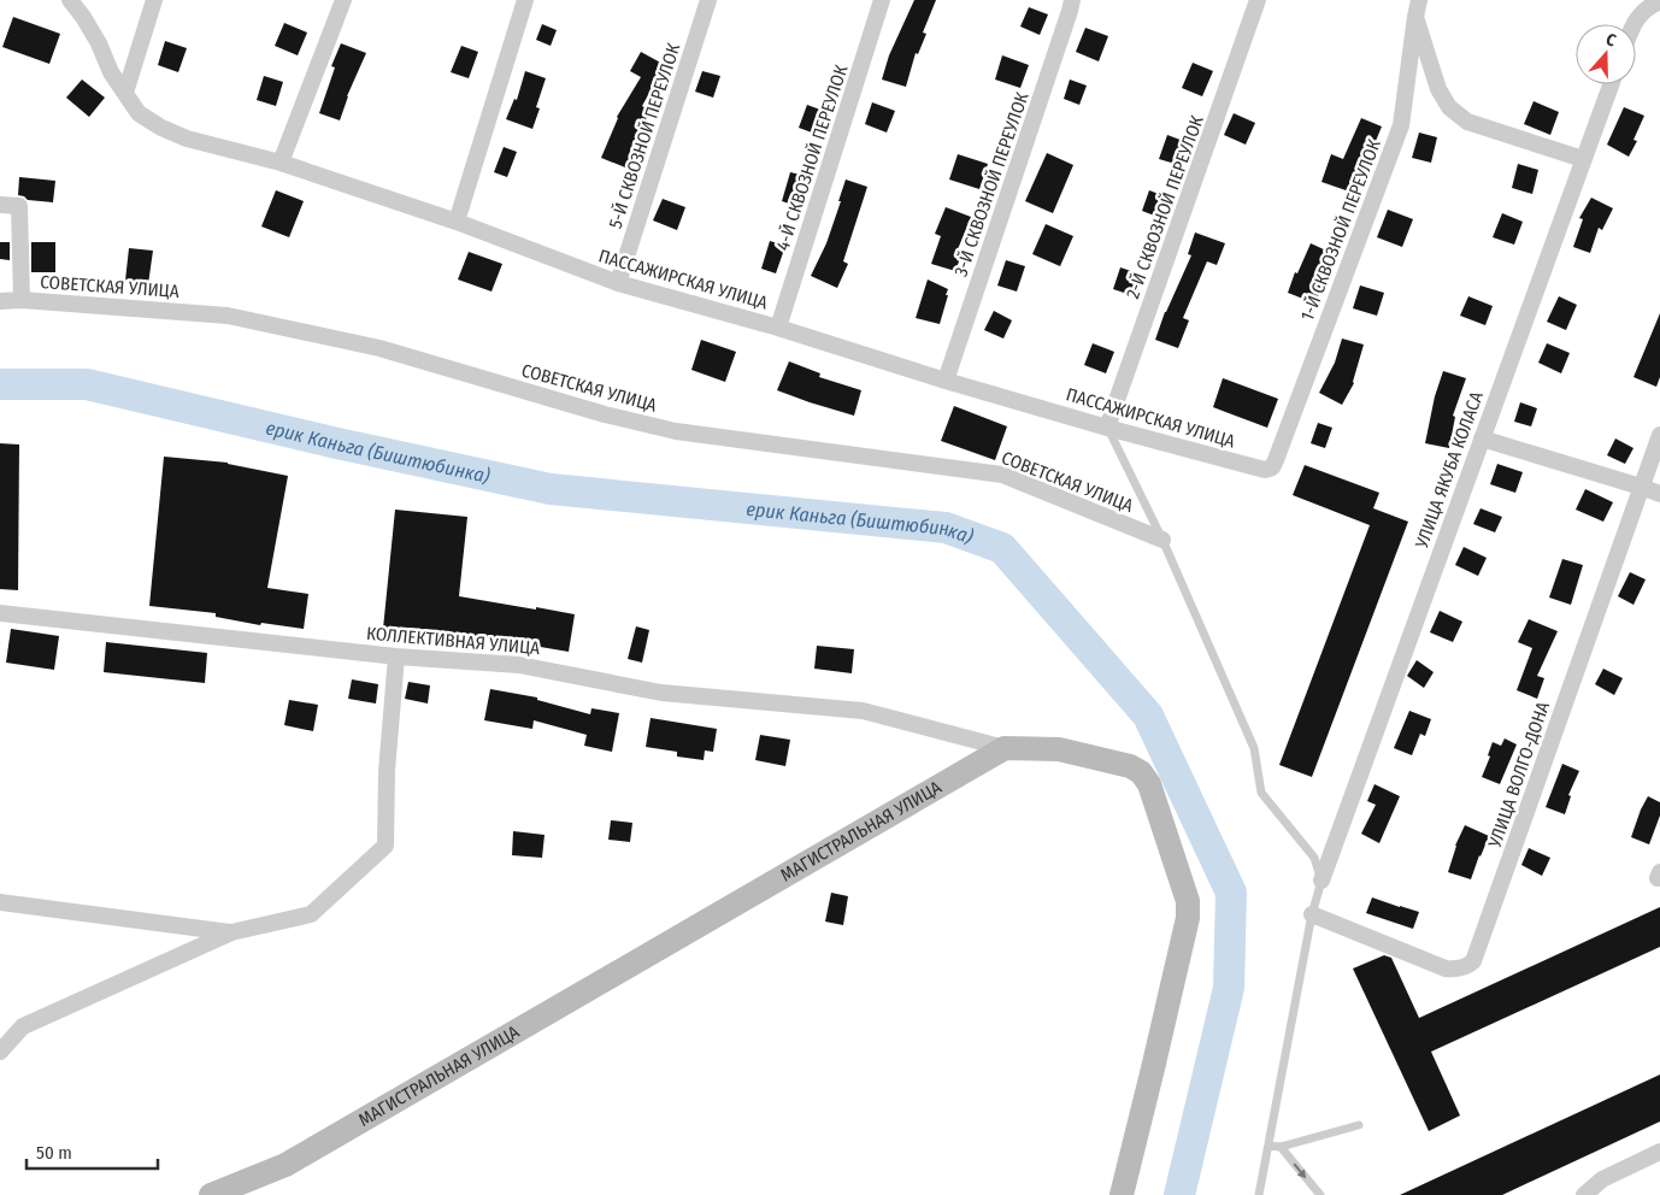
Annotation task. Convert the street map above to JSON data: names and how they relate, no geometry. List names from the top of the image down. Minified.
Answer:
{"streets":{"street":["5-Й СКВОЗНОЙ ПЕРЕУЛОК","4-Й СКВОЗНОЙ ПЕРЕУЛОК","3-Й СКВОЗНОЙ ПЕРЕУЛОК","2-Й СКВОЗНОЙ ПЕРЕУЛОК","1-Й СКВОЗНОЙ ПЕРЕУЛОК","ПАССАЖИРСКАЯ УЛИЦА","СОВЕТСКАЯ УЛИЦА","УЛИЦА ЯКУБА КОЛАСА","КОЛЛЕКТИВНАЯ УЛИЦА","УЛИЦА ВОЛГО-ДОНА","МАГИСТРАЛЬНАЯ УЛИЦА"]},"crossings":[["5-Й СКВОЗНОЙ ПЕРЕУЛОК","ПАССАЖИРСКАЯ УЛИЦА"],["4-Й СКВОЗНОЙ ПЕРЕУЛОК","ПАССАЖИРСКАЯ УЛИЦА"],["3-Й СКВОЗНОЙ ПЕРЕУЛОК","ПАССАЖИРСКАЯ УЛИЦА"],["2-Й СКВОЗНОЙ ПЕРЕУЛОК","ПАССАЖИРСКАЯ УЛИЦА"],["1-Й СКВОЗНОЙ ПЕРЕУЛОК","ПАССАЖИРСКАЯ УЛИЦА"],["КОЛЛЕКТИВНАЯ УЛИЦА","МАГИСТРАЛЬНАЯ УЛИЦА"]],"water":["ерик Каньга (Биштюбинка)"],"scale_bar":"50 m","north":"top"}
